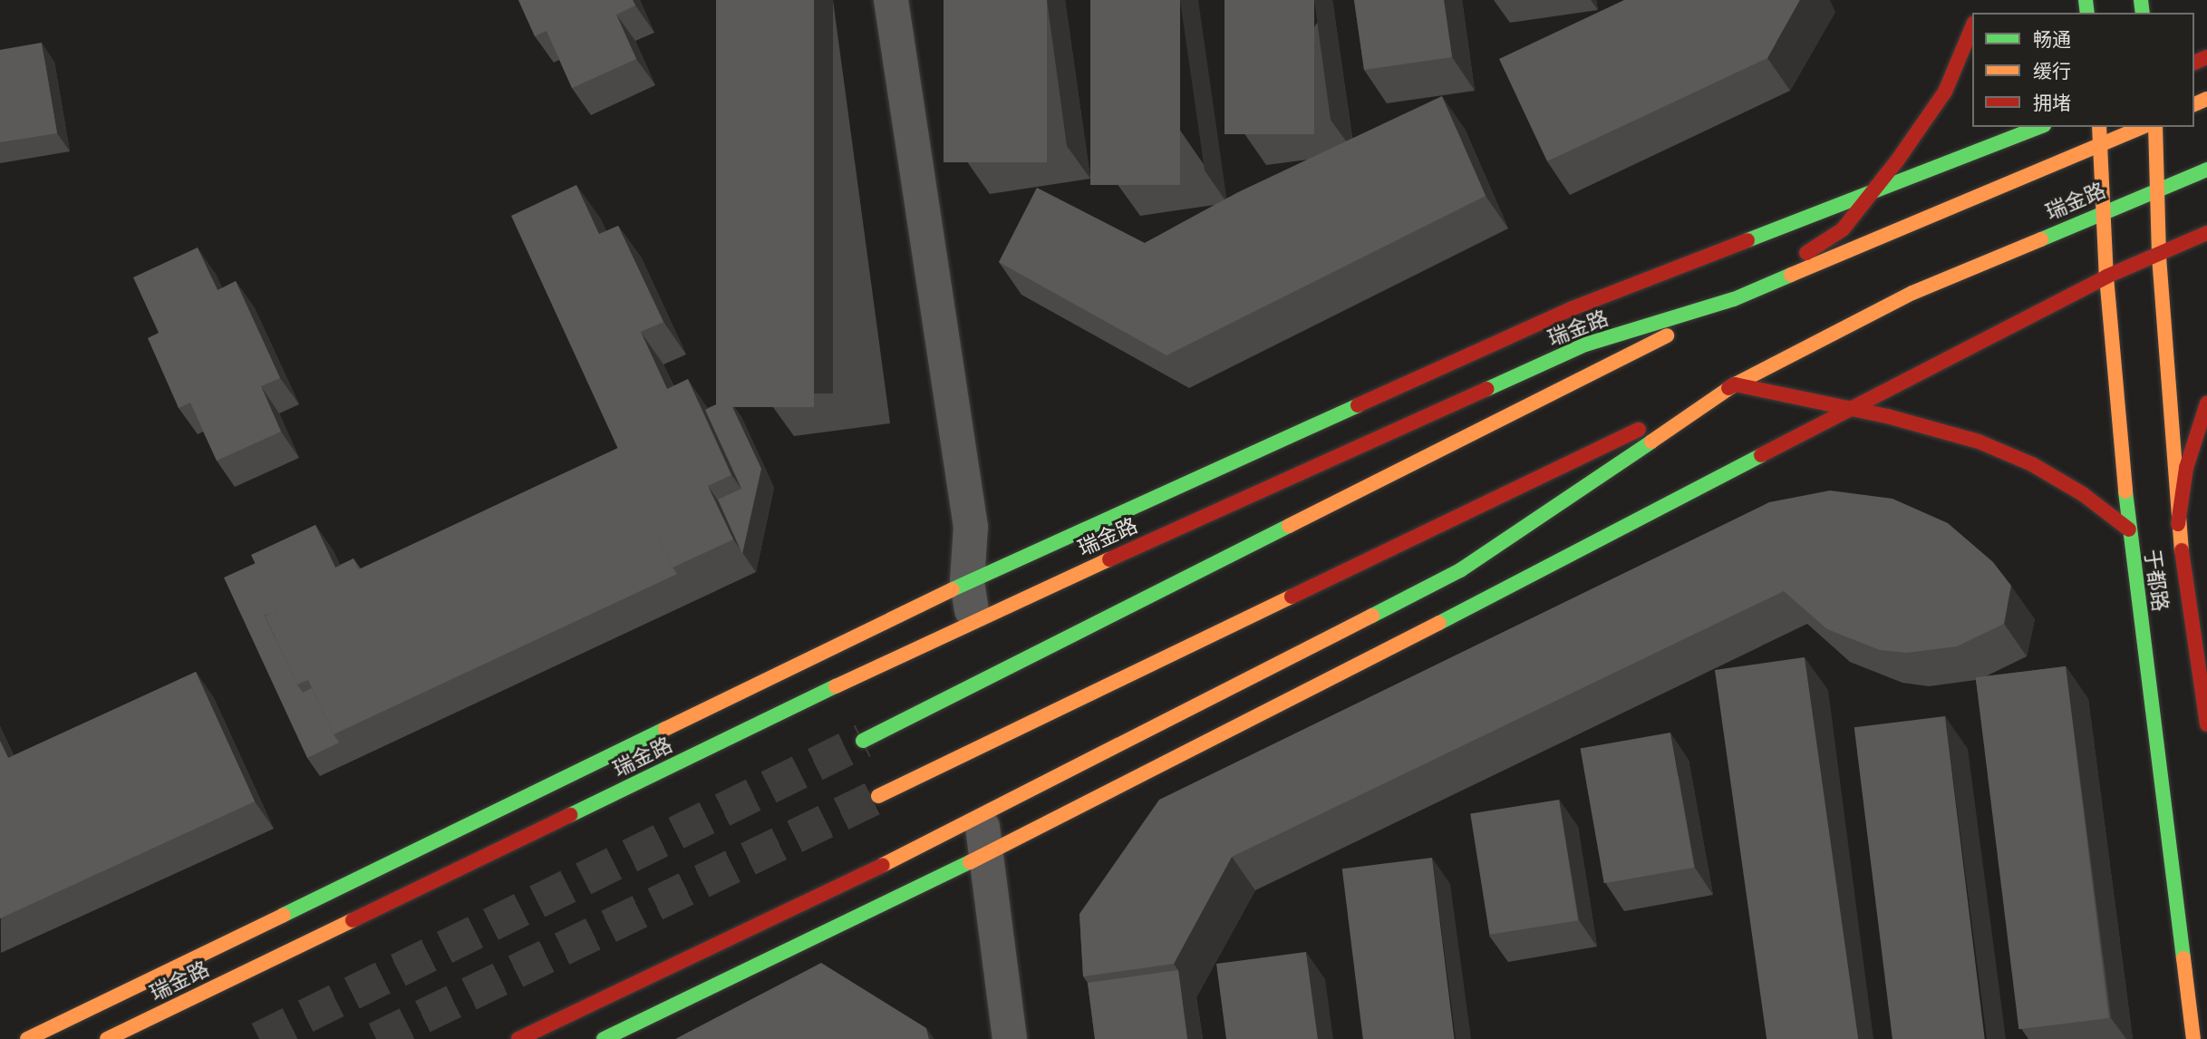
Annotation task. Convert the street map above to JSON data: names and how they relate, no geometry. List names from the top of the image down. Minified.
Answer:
{"streets":{"main road":["瑞金路","于都路"]},"crossings":[["瑞金路","于都路"]],"legend":["畅通","缓行","拥堵"]}
